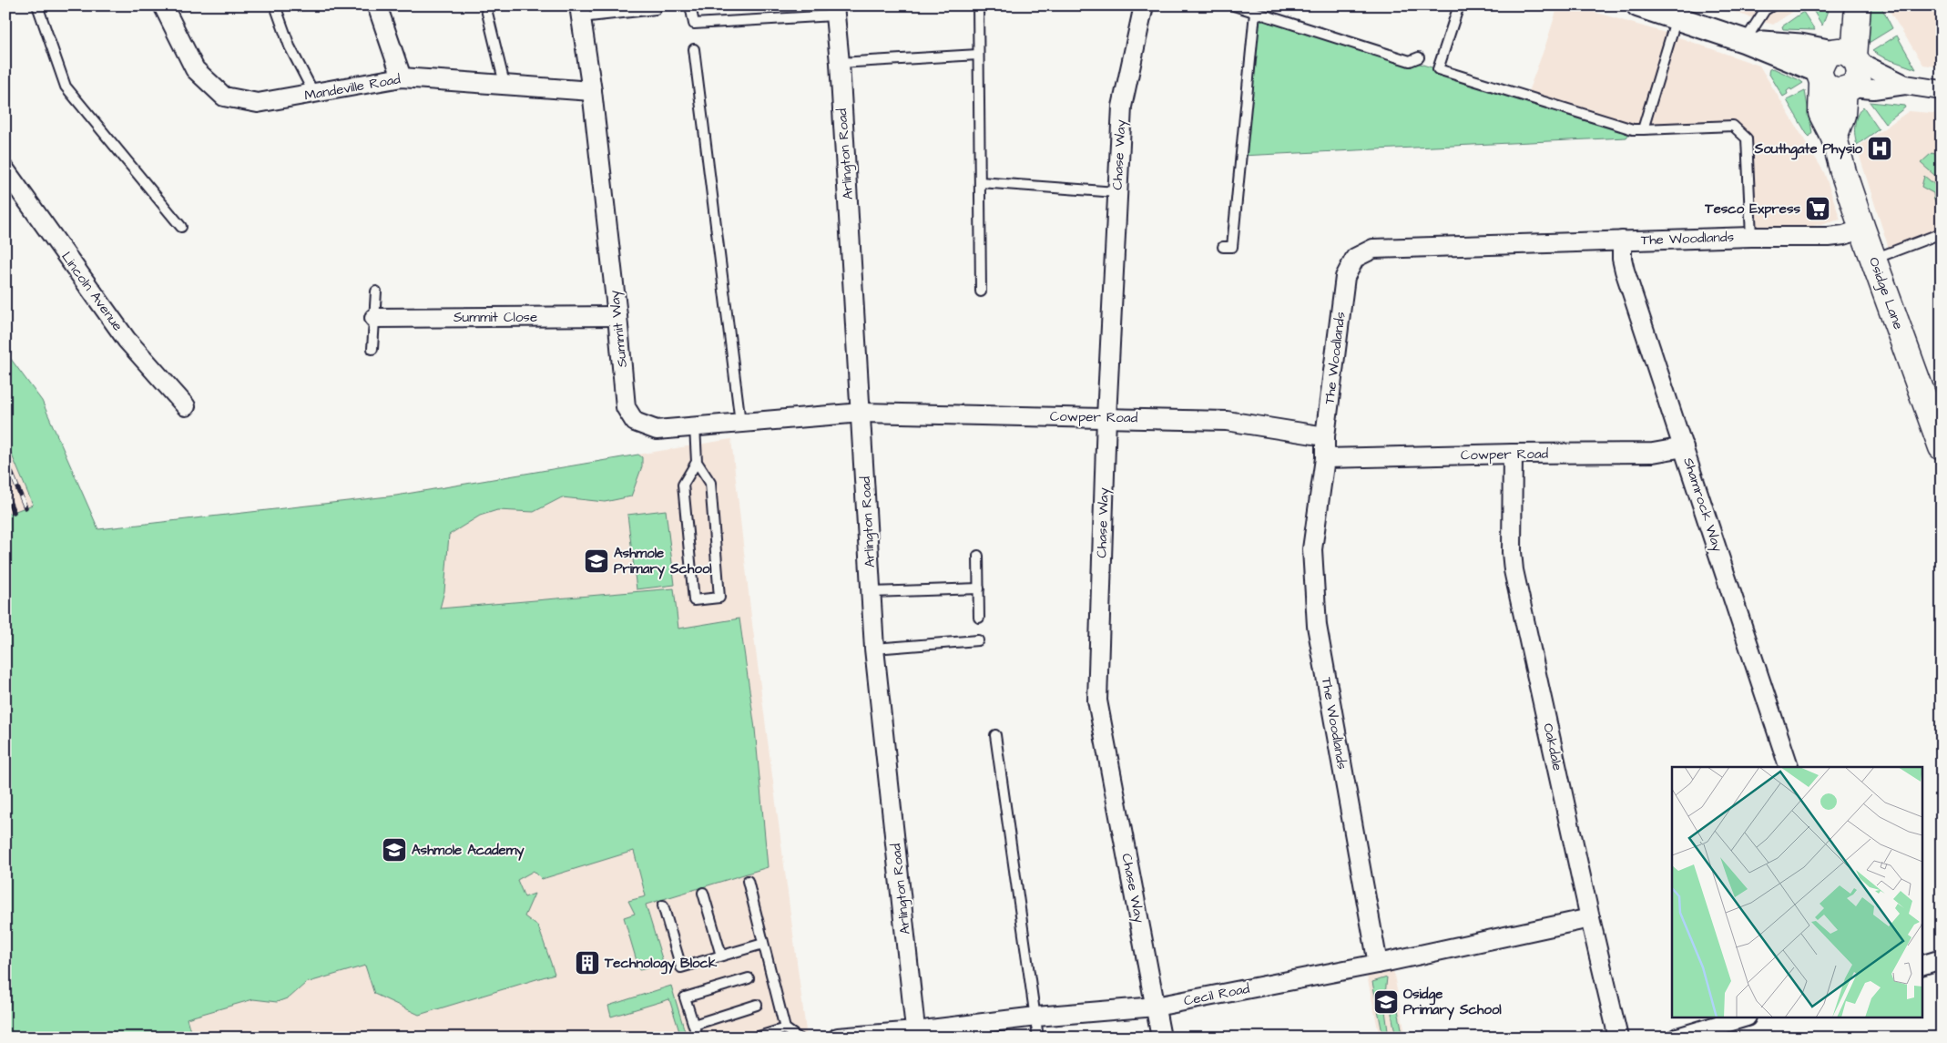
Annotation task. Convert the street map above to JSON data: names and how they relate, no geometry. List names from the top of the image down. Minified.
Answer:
{"streets":{"main road":["Osidge Lane"],"street":["Mandeville Road","Arlington Road","Chase Way","The Woodlands","Lincoln Avenue","Summit Close","Summit Way","Cowper Road","Shamrock Way","Oakdale","Cecil Road"]},"crossings":[["Mandeville Road","Summit Way"],["Arlington Road","Summit Way"],["Arlington Road","Cowper Road"],["Arlington Road","Cecil Road"],["Chase Way","Cowper Road"],["Chase Way","Cecil Road"],["The Woodlands","Osidge Lane"],["The Woodlands","Cowper Road"],["The Woodlands","Shamrock Way"],["The Woodlands","Cecil Road"],["Summit Close","Summit Way"],["Summit Way","Cowper Road"],["Cowper Road","Shamrock Way"],["Cowper Road","Oakdale"],["Oakdale","Cecil Road"]],"places":{"hospital":["Southgate Physio"],"supermarket":["Tesco Express"],"school or university":["Ashmole Primary School","Ashmole Academy","Osidge Primary School"],"building":["Technology Block"]}}
